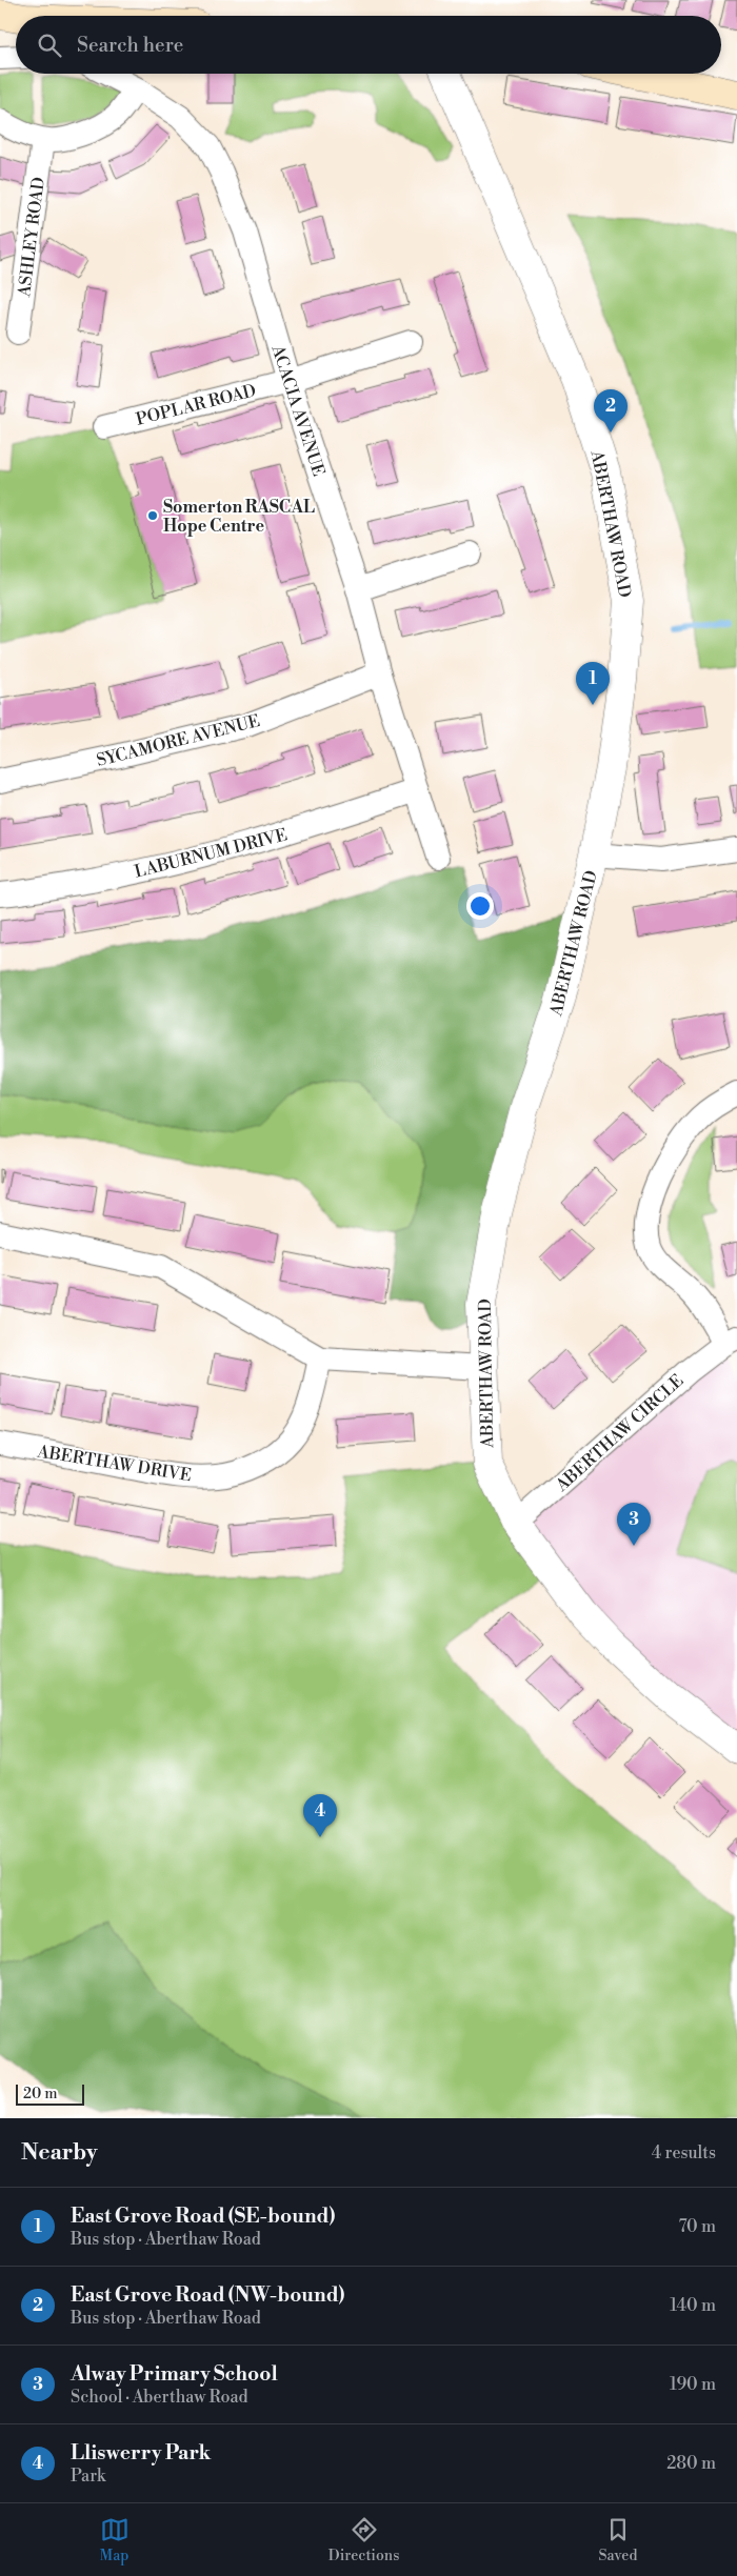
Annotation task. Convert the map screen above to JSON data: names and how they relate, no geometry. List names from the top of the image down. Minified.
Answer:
{"streets":{"street":["ASHLEY ROAD","POPLAR ROAD","ACACIA AVENUE","ABERTHAW ROAD","SYCAMORE AVENUE","LABURNUM DRIVE","ABERTHAW CIRCLE","ABERTHAW DRIVE"]},"crossings":[["POPLAR ROAD","ACACIA AVENUE"],["ACACIA AVENUE","SYCAMORE AVENUE"],["ACACIA AVENUE","LABURNUM DRIVE"],["ABERTHAW ROAD","ABERTHAW CIRCLE"]],"places":["Somerton RASCAL Hope Centre"],"scale_bar":"20 m","page":{"search":"Search here","pins":["2","1","3","4"],"scale":"20 m","heading":["Nearby","4 results"],"list":[{"mark":"1","name":"East Grove Road (SE-bound)","note":"Bus stop · Aberthaw Road","value":"70 m"},{"mark":"2","name":"East Grove Road (NW-bound)","note":"Bus stop · Aberthaw Road","value":"140 m"},{"mark":"3","name":"Alway Primary School","note":"School · Aberthaw Road","value":"190 m"},{"mark":"4","name":"Lliswerry Park","note":"Park","value":"280 m"}],"nav":["Map","Directions","Saved"]}}
